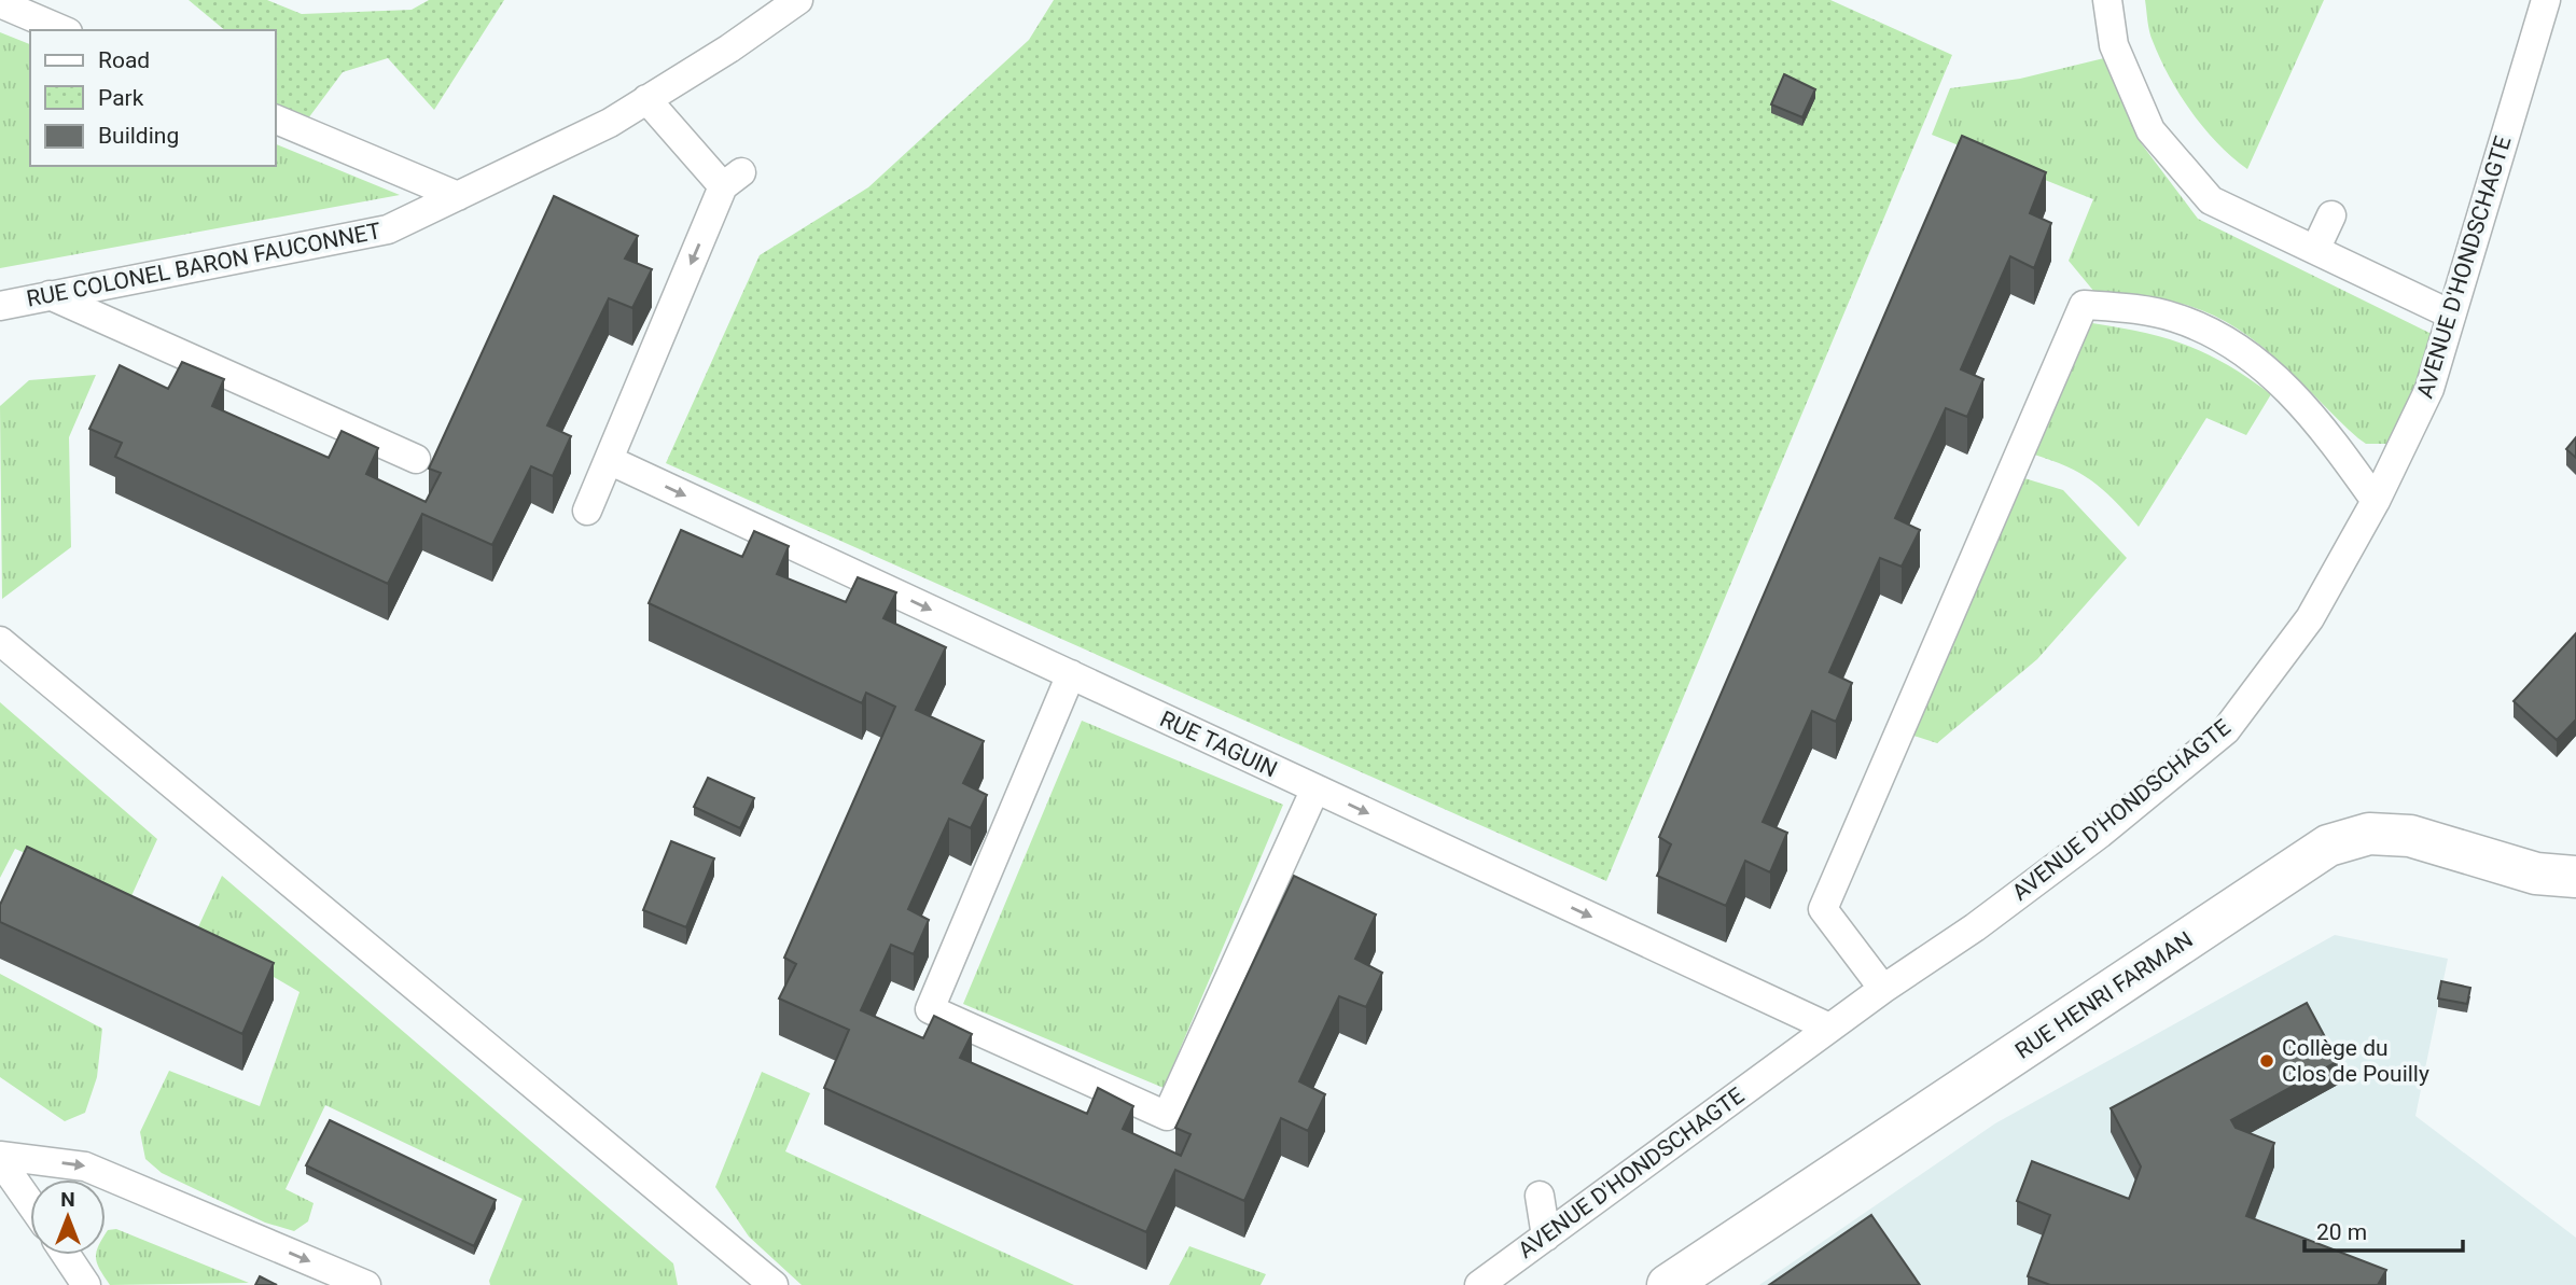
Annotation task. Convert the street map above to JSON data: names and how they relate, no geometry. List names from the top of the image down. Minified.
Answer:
{"streets":{"street":["RUE HENRI FARMAN"],"lane":["RUE COLONEL BARON FAUCONNET","AVENUE D'HONDSCHAGTE","RUE TAGUIN"]},"crossings":[["AVENUE D'HONDSCHAGTE","RUE TAGUIN"]],"one_way":["RUE TAGUIN"],"places":["Collège du Clos de Pouilly"],"legend":["Road","Park","Building"],"scale_bar":"20 m","north":"top"}
